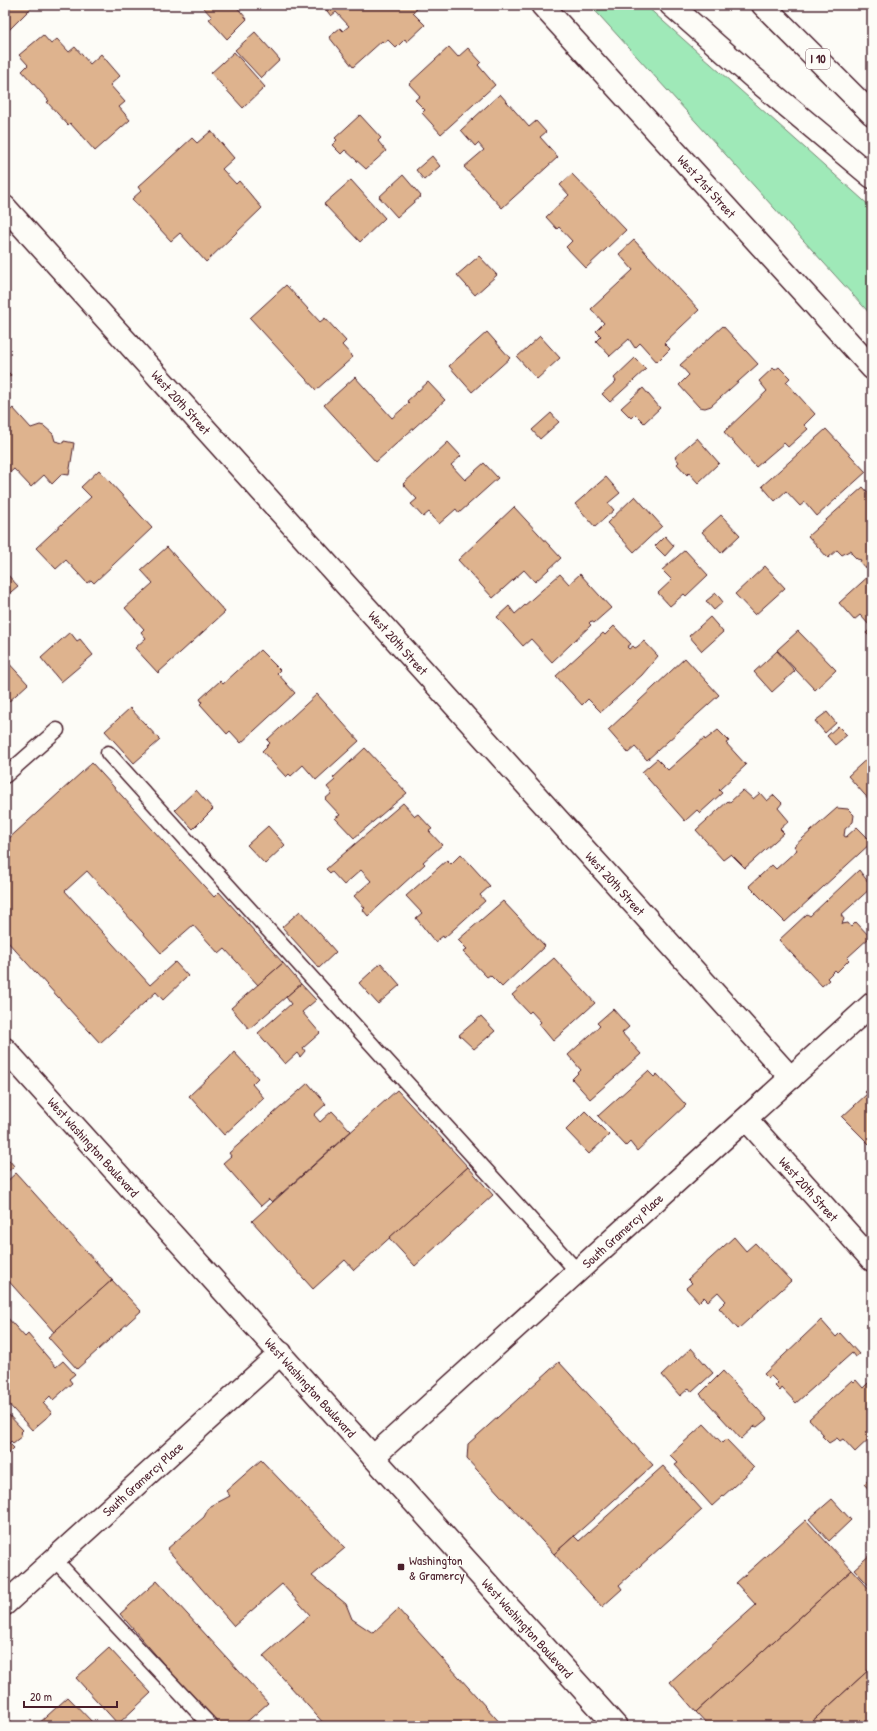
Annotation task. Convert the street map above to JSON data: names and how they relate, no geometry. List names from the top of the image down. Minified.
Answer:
{"streets":{"main road":["I 10","West 21st Street","West 20th Street","West Washington Boulevard","South Gramercy Place"]},"crossings":[["West 20th Street","South Gramercy Place"],["West Washington Boulevard","South Gramercy Place"]],"places":{"transit":["Washington & Gramercy"]},"scale_bar":"20 m"}
